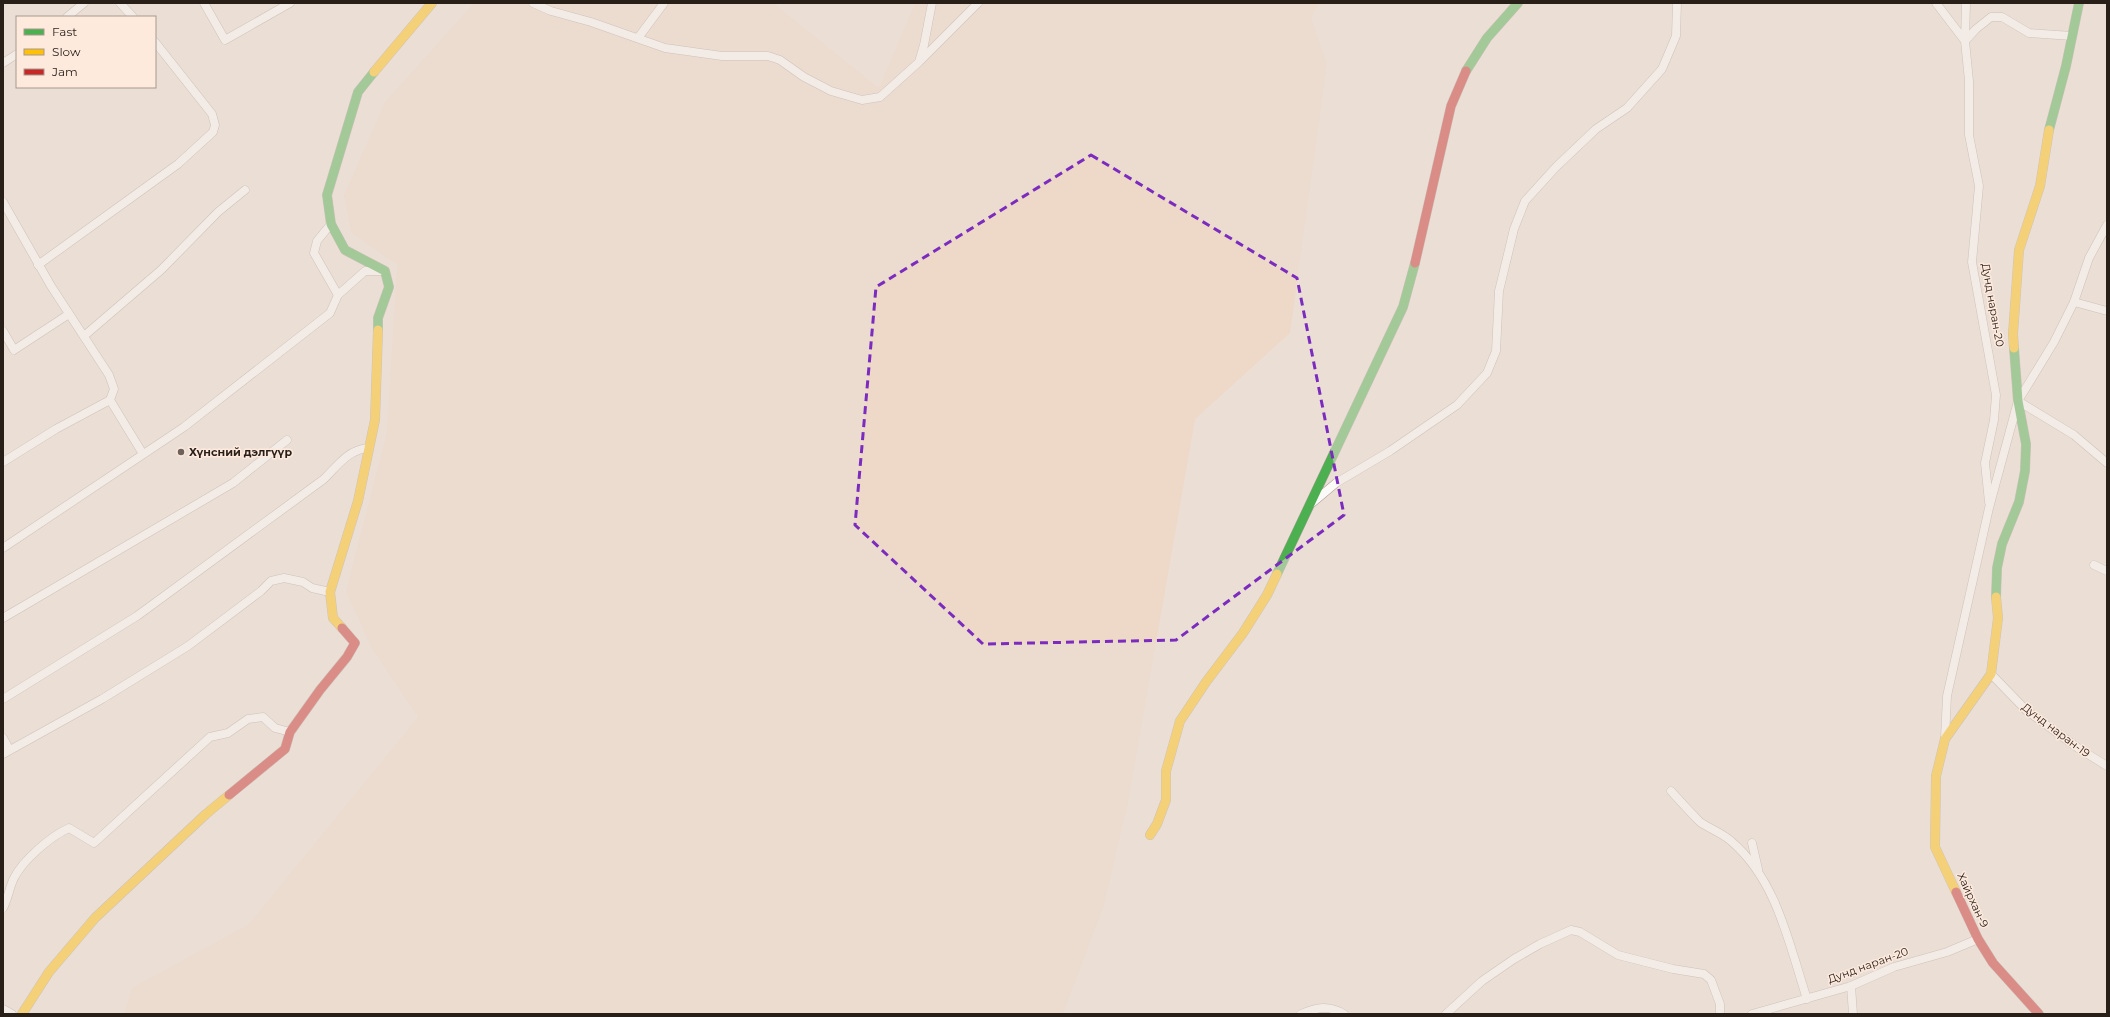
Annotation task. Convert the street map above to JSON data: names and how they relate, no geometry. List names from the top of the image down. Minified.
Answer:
{"streets":{"street":["Дунд наран-20","Дунд наран-19","Хайрхан-9"]},"crossings":[["Дунд наран-20","Дунд наран-19"],["Дунд наран-20","Хайрхан-9"]],"places":["Хүнсний дэлгүүр"],"legend":["Fast","Slow","Jam"]}
